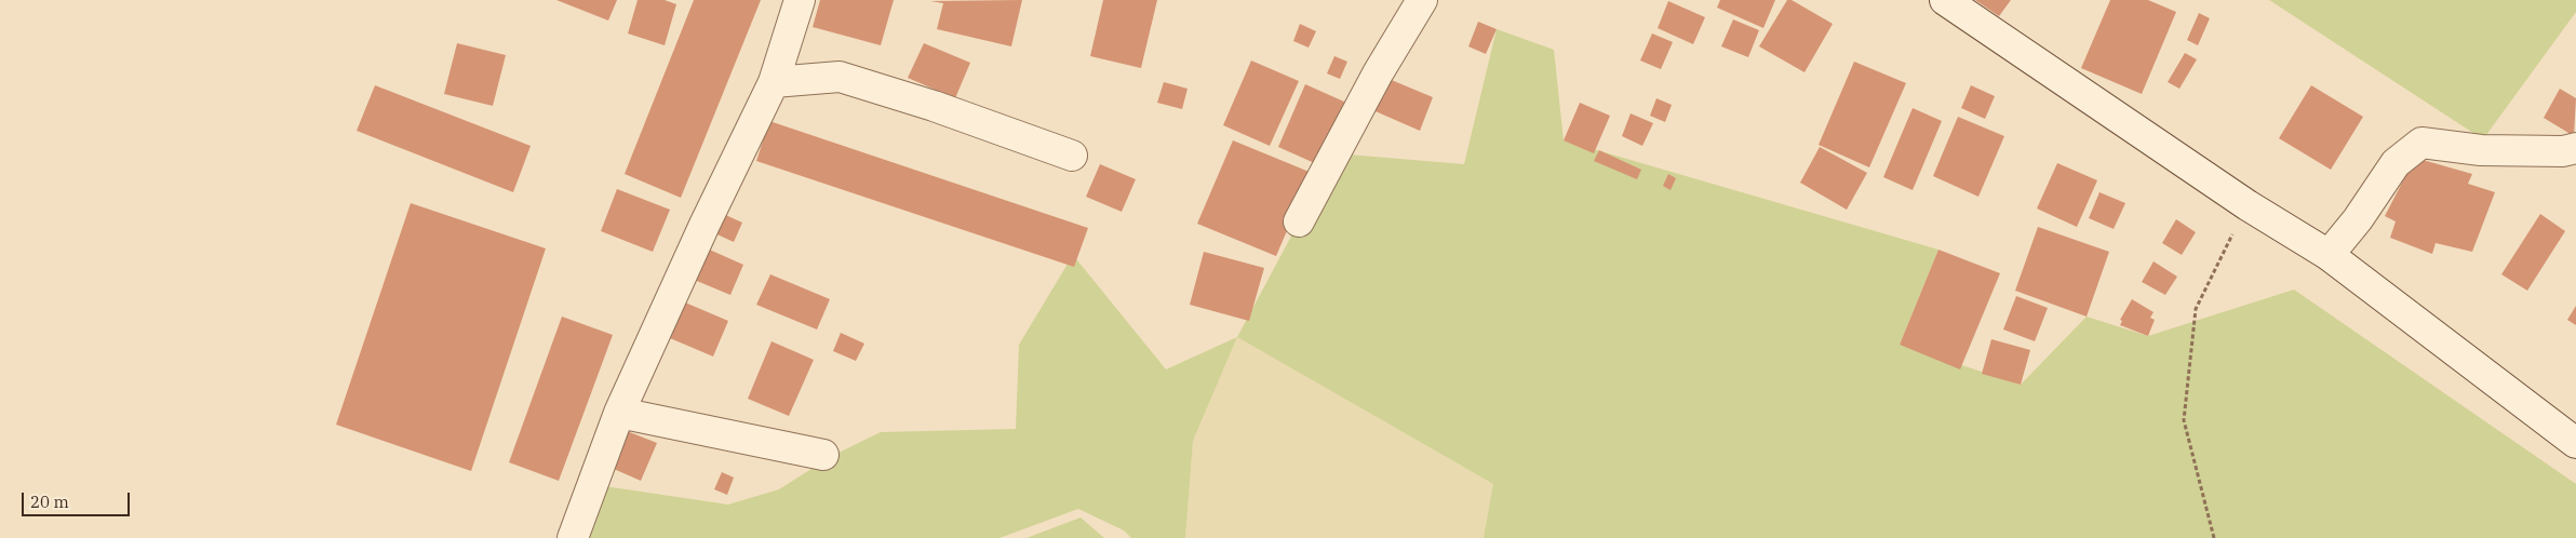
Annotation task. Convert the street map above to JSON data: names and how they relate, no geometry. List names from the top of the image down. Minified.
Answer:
{"scale_bar":"20 m"}
